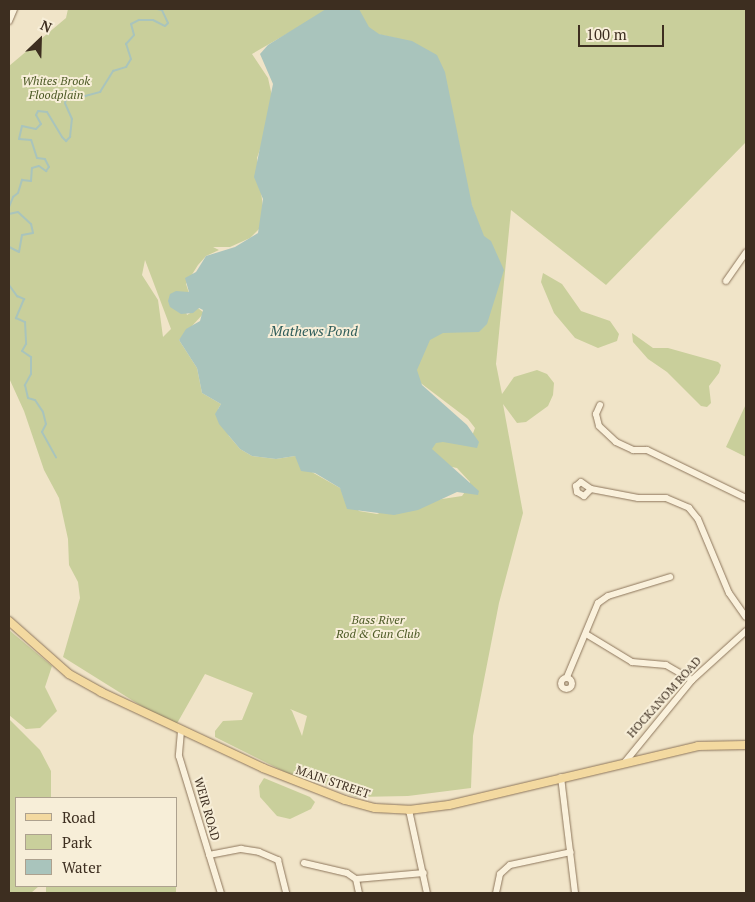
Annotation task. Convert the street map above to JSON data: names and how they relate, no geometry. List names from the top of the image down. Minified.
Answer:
{"streets":{"main road":["MAIN STREET"],"street":["HOCKANOM ROAD","WEIR ROAD"]},"crossings":[["HOCKANOM ROAD","MAIN STREET"],["MAIN STREET","WEIR ROAD"]],"water":["Mathews Pond"],"parks":["Whites Brook Floodplain","Bass River Rod & Gun Club"],"legend":["Road","Park","Water"],"scale_bar":"100 m","north":"top right"}
